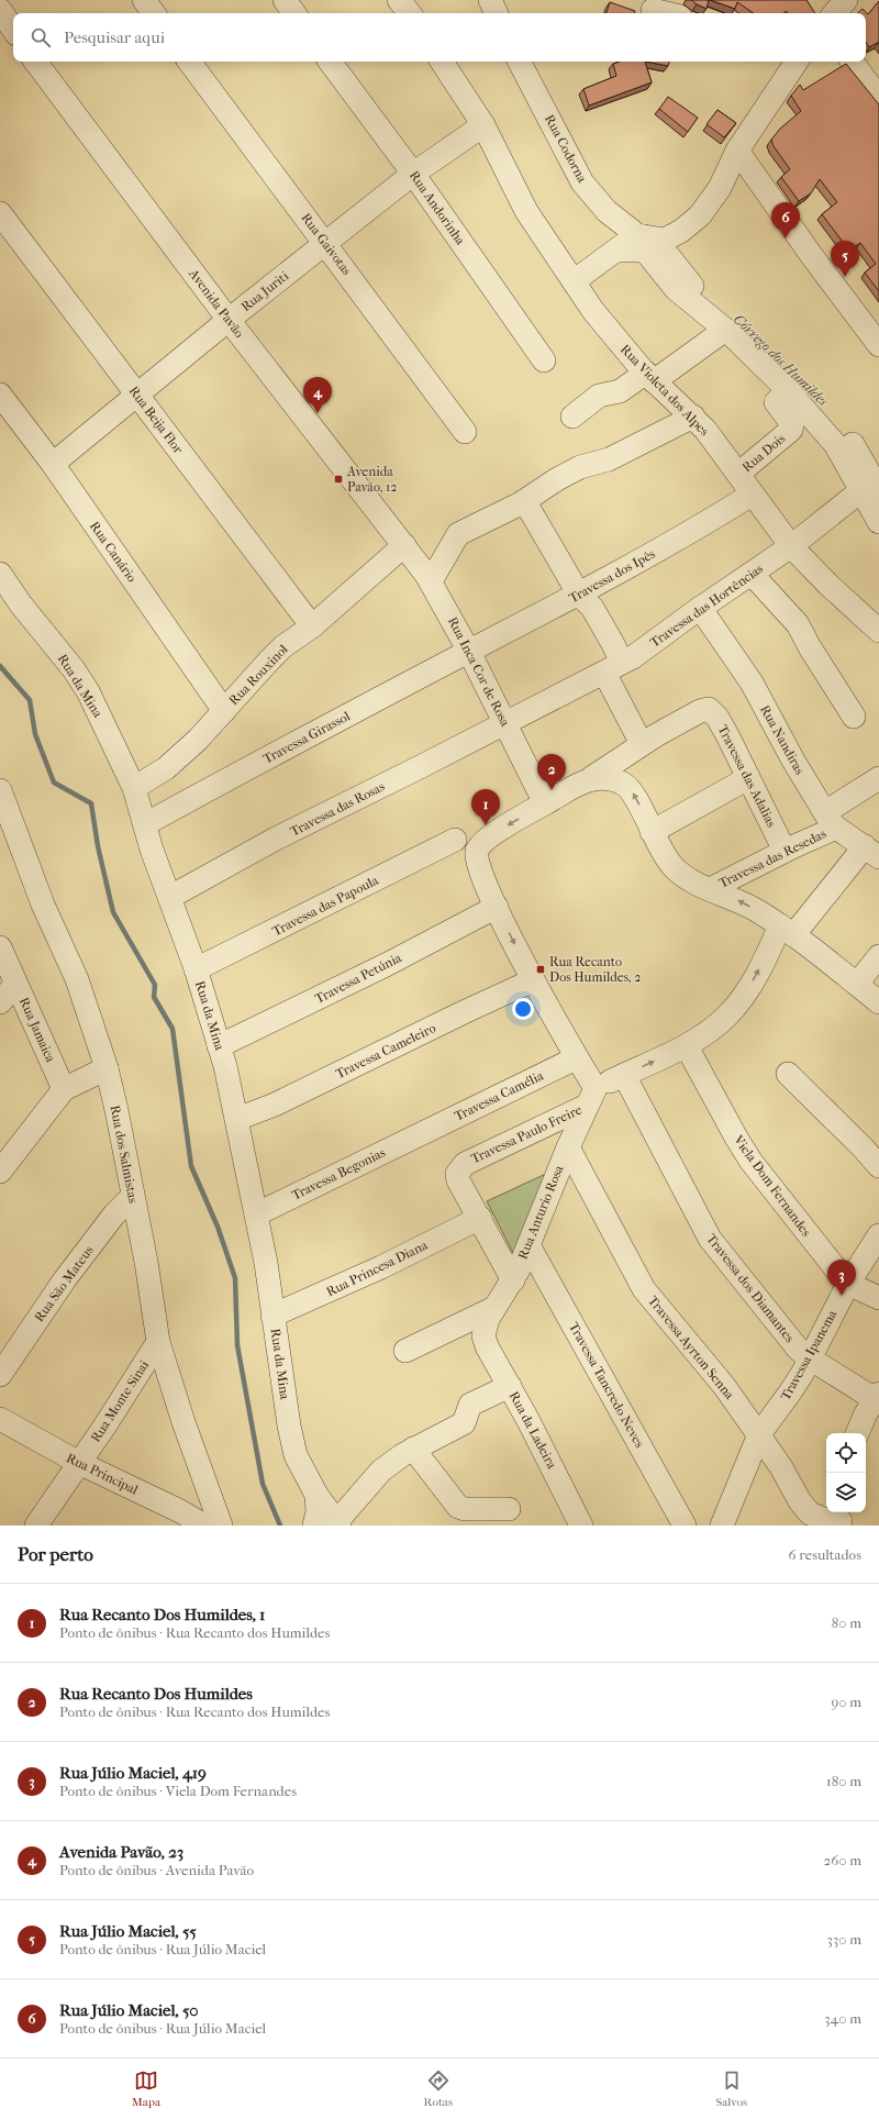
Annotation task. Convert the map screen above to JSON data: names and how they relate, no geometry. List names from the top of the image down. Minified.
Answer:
{"streets":{"street":["Rua Codorna","Rua Andorinha","Rua Gaivotas","Rua Juriti","Avenida Pavão","Rua Violeta dos Alpes","Rua Beija Flor","Rua Dois","Rua Canário","Travessa dos Ipês","Travessa das Hortências","Rua Inca Cor de Rosa","Rua Rouxinol","Rua da Mina","Travessa Girassol","Rua Nandiras","Travessa das Adalias","Travessa das Rosas","Travessa das Resedas","Travessa das Papoula","Travessa Petúnia","Rua Jamaica","Travessa Cameleiro","Travessa Camélia","Travessa Paulo Freire","Rua dos Salmistas","Travessa Begonias","Viela Dom Fernandes","Rua Anturio Rosa","Rua Princesa Diana","Rua São Mateus","Travessa dos Diamantes","Travessa Ayrton Senna","Travessa Ipanema","Travessa Tancredo Neves","Rua Monte Sinai","Rua da Ladeira","Rua Principal"]},"crossings":[["Rua Andorinha","Rua Juriti"],["Rua Gaivotas","Rua Juriti"],["Rua Juriti","Avenida Pavão"],["Rua Juriti","Rua Violeta dos Alpes"],["Rua Juriti","Rua Beija Flor"],["Rua Juriti","Rua Canário"],["Avenida Pavão","Rua Inca Cor de Rosa"],["Avenida Pavão","Rua Rouxinol"],["Rua Violeta dos Alpes","Rua Dois"],["Rua Violeta dos Alpes","Travessa dos Ipês"],["Rua Violeta dos Alpes","Travessa das Hortências"],["Rua Beija Flor","Rua Rouxinol"],["Rua Canário","Rua Rouxinol"],["Travessa dos Ipês","Rua Inca Cor de Rosa"],["Travessa dos Ipês","Travessa Girassol"],["Travessa das Hortências","Rua Inca Cor de Rosa"],["Travessa das Hortências","Rua Nandiras"],["Travessa das Hortências","Travessa das Rosas"],["Rua Inca Cor de Rosa","Rua Rouxinol"],["Rua Inca Cor de Rosa","Travessa Girassol"],["Rua Inca Cor de Rosa","Travessa das Adalias"],["Rua Inca Cor de Rosa","Travessa das Rosas"],["Rua Rouxinol","Rua da Mina"],["Rua da Mina","Travessa Girassol"],["Rua da Mina","Travessa das Rosas"],["Rua da Mina","Travessa das Papoula"],["Rua da Mina","Travessa Petúnia"],["Rua da Mina","Travessa Cameleiro"],["Rua da Mina","Travessa Begonias"],["Rua da Mina","Rua Princesa Diana"],["Rua Nandiras","Travessa das Resedas"],["Rua Nandiras","Travessa Paulo Freire"],["Travessa das Adalias","Travessa das Resedas"],["Travessa das Adalias","Travessa Petúnia"],["Travessa das Adalias","Travessa Cameleiro"],["Travessa das Adalias","Travessa Camélia"],["Travessa das Adalias","Travessa Paulo Freire"],["Travessa das Adalias","Rua Anturio Rosa"],["Travessa Camélia","Travessa Begonias"],["Travessa Paulo Freire","Rua Anturio Rosa"],["Travessa Paulo Freire","Rua Princesa Diana"],["Travessa Paulo Freire","Travessa dos Diamantes"],["Rua dos Salmistas","Rua São Mateus"],["Rua dos Salmistas","Rua Monte Sinai"],["Viela Dom Fernandes","Travessa Ipanema"],["Rua Anturio Rosa","Travessa Ayrton Senna"],["Rua Anturio Rosa","Travessa Tancredo Neves"],["Rua Anturio Rosa","Rua da Ladeira"],["Travessa dos Diamantes","Travessa Ipanema"],["Travessa Ayrton Senna","Travessa Ipanema"],["Rua Monte Sinai","Rua Principal"]],"one_way":["Travessa Paulo Freire"],"water":["Córrego dos Humildes"],"places":{"transit":["Avenida Pavão, 12","Rua Recanto Dos Humildes, 2"]},"page":{"search":"Pesquisar aqui","pins":["6","5","4","2","1","3"],"heading":["Por perto","6 resultados"],"list":[{"mark":"1","name":"Rua Recanto Dos Humildes, 1","note":"Ponto de ônibus · Rua Recanto dos Humildes","value":"80 m"},{"mark":"2","name":"Rua Recanto Dos Humildes","note":"Ponto de ônibus · Rua Recanto dos Humildes","value":"90 m"},{"mark":"3","name":"Rua Júlio Maciel, 419","note":"Ponto de ônibus · Viela Dom Fernandes","value":"180 m"},{"mark":"4","name":"Avenida Pavão, 23","note":"Ponto de ônibus · Avenida Pavão","value":"260 m"},{"mark":"5","name":"Rua Júlio Maciel, 55","note":"Ponto de ônibus · Rua Júlio Maciel","value":"330 m"},{"mark":"6","name":"Rua Júlio Maciel, 50","note":"Ponto de ônibus · Rua Júlio Maciel","value":"340 m"}],"nav":["Mapa","Rotas","Salvos"]}}
